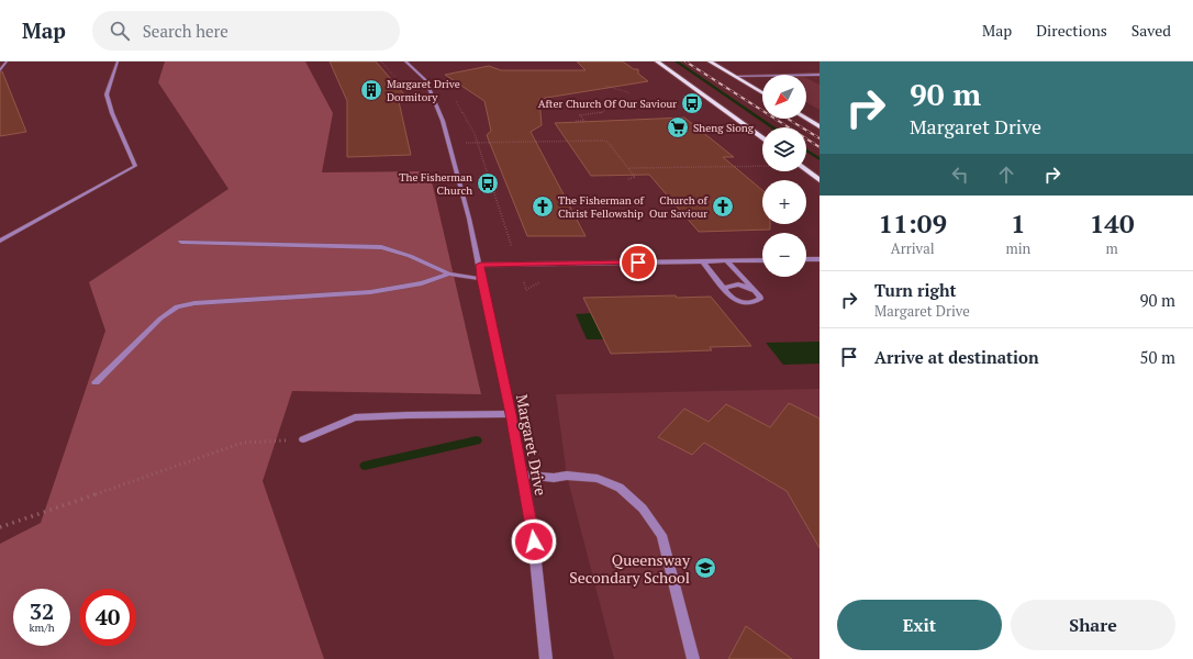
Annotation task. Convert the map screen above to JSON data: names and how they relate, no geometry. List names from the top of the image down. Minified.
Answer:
{"streets":{"street":["Margaret Drive"]},"places":{"building":["Margaret Drive Dormitory"],"bus stop":["After Church Of Our Saviour","The Fisherman Church"],"supermarket":["Sheng Siong"],"church":["The Fisherman of Christ Fellowship","Church of Our Saviour"],"school or university":["Queensway Secondary School"]},"north":"bottom left","page":{"header":"Map","search":"Search here","nav":["Map","Directions","Saved"],"turn":["90 m","Margaret Drive"],"map_buttons":["+","−"],"eta":["11:09","Arrival","1","min","140","m"],"list":[{"name":"Turn right","note":"Margaret Drive","value":"90 m"},{"name":"Arrive at destination","value":"50 m"}],"speed":"32 km/h","limit":"40","buttons":["Exit","Share"]}}
